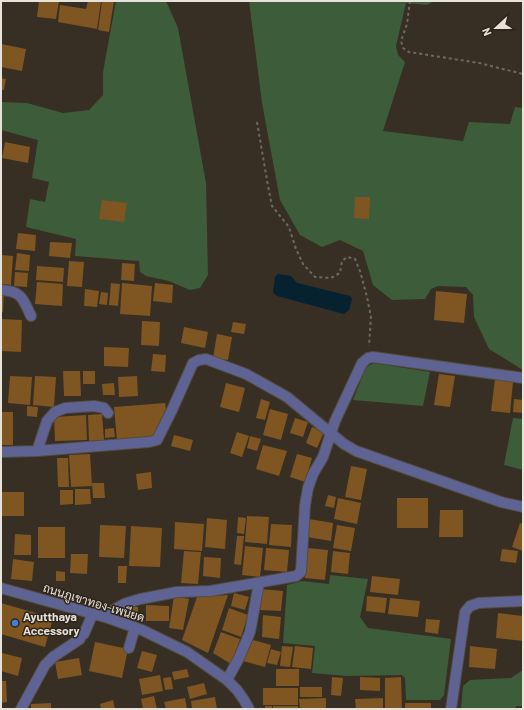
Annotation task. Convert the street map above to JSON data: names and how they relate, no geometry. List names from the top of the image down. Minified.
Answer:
{"streets":{"street":["ถนนภูเขาทอง-เพนียด"]},"places":["Ayutthaya Accessory"],"north":"left"}
